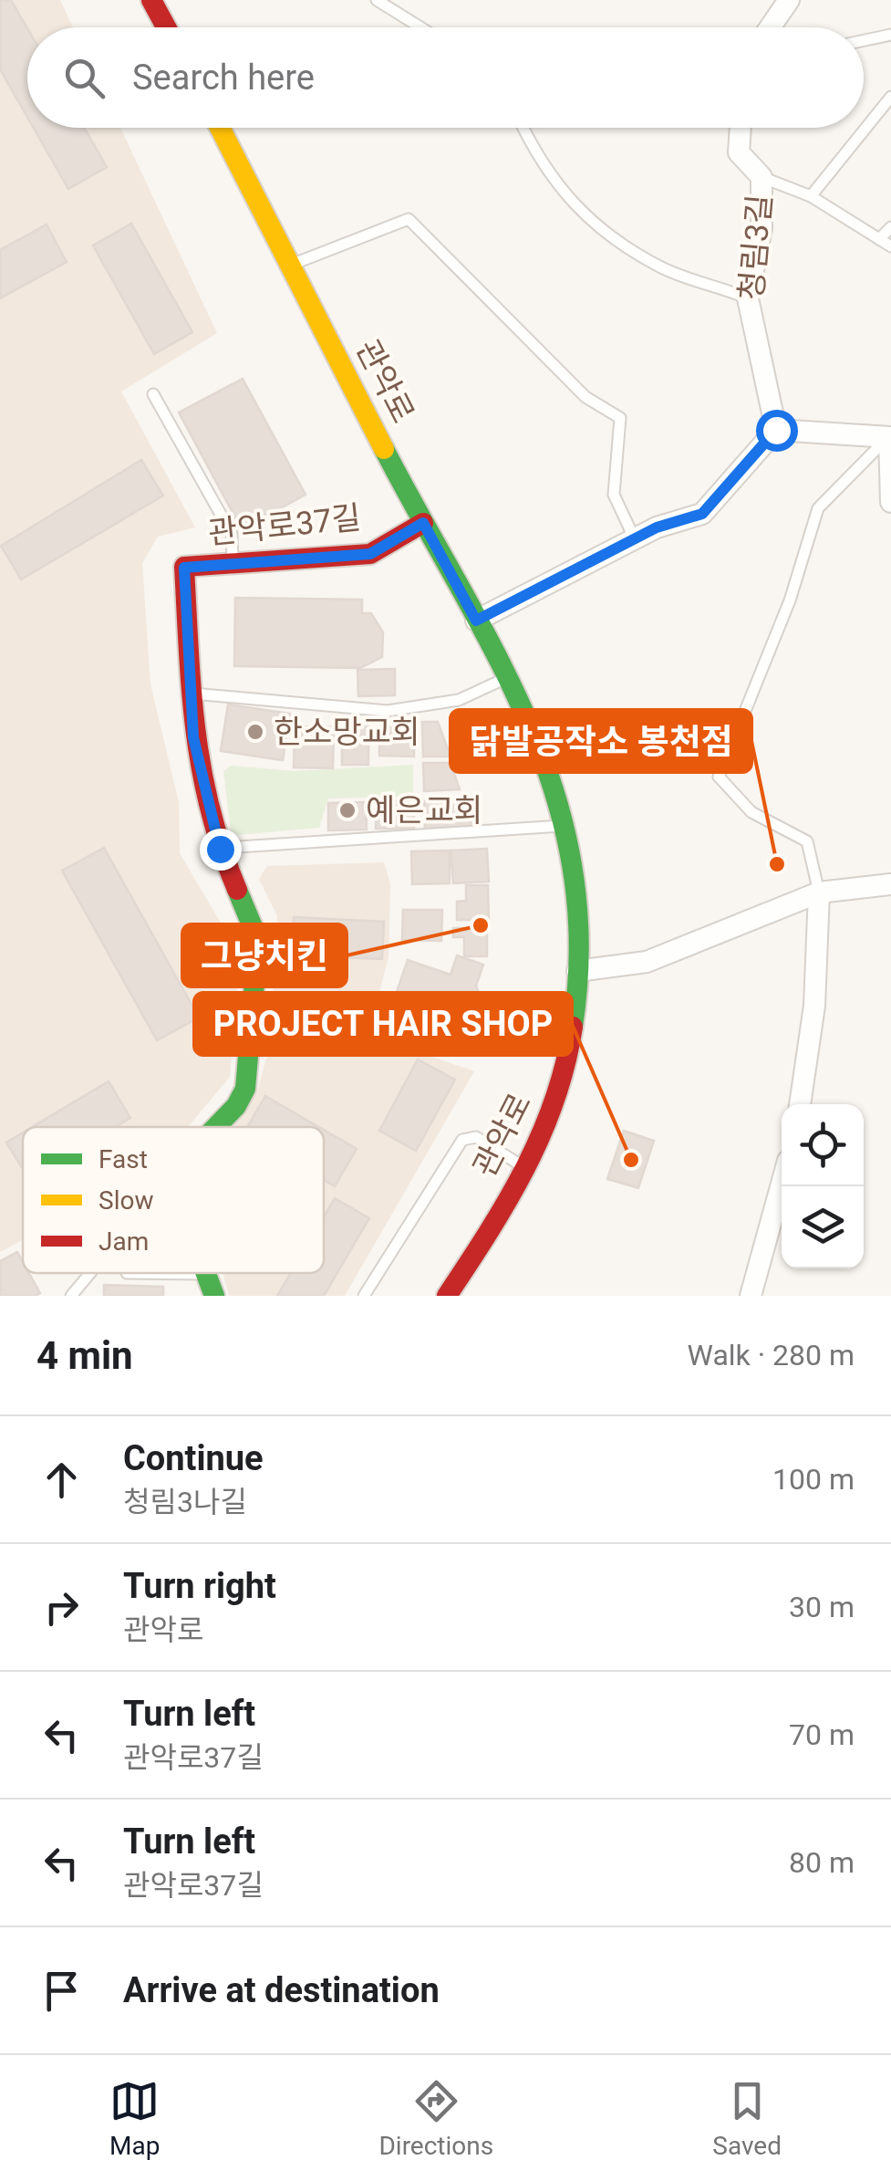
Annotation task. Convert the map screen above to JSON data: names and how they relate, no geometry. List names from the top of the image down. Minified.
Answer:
{"streets":{"main road":["관악로","관악로37길"],"street":["청림3길"]},"crossings":[["관악로","관악로37길"]],"places":["한소망교회","예은교회","닭발공작소 봉천점","그냥치킨","PROJECT HAIR SHOP"],"legend":["Fast","Slow","Jam"],"page":{"search":"Search here","heading":["4 min","Walk · 280 m"],"list":[["Continue","청림3나길","100 m"],["Turn right","관악로","30 m"],["Turn left","관악로37길","70 m"],["Turn left","관악로37길","80 m"],"Arrive at destination"],"nav":["Map","Directions","Saved"]}}
